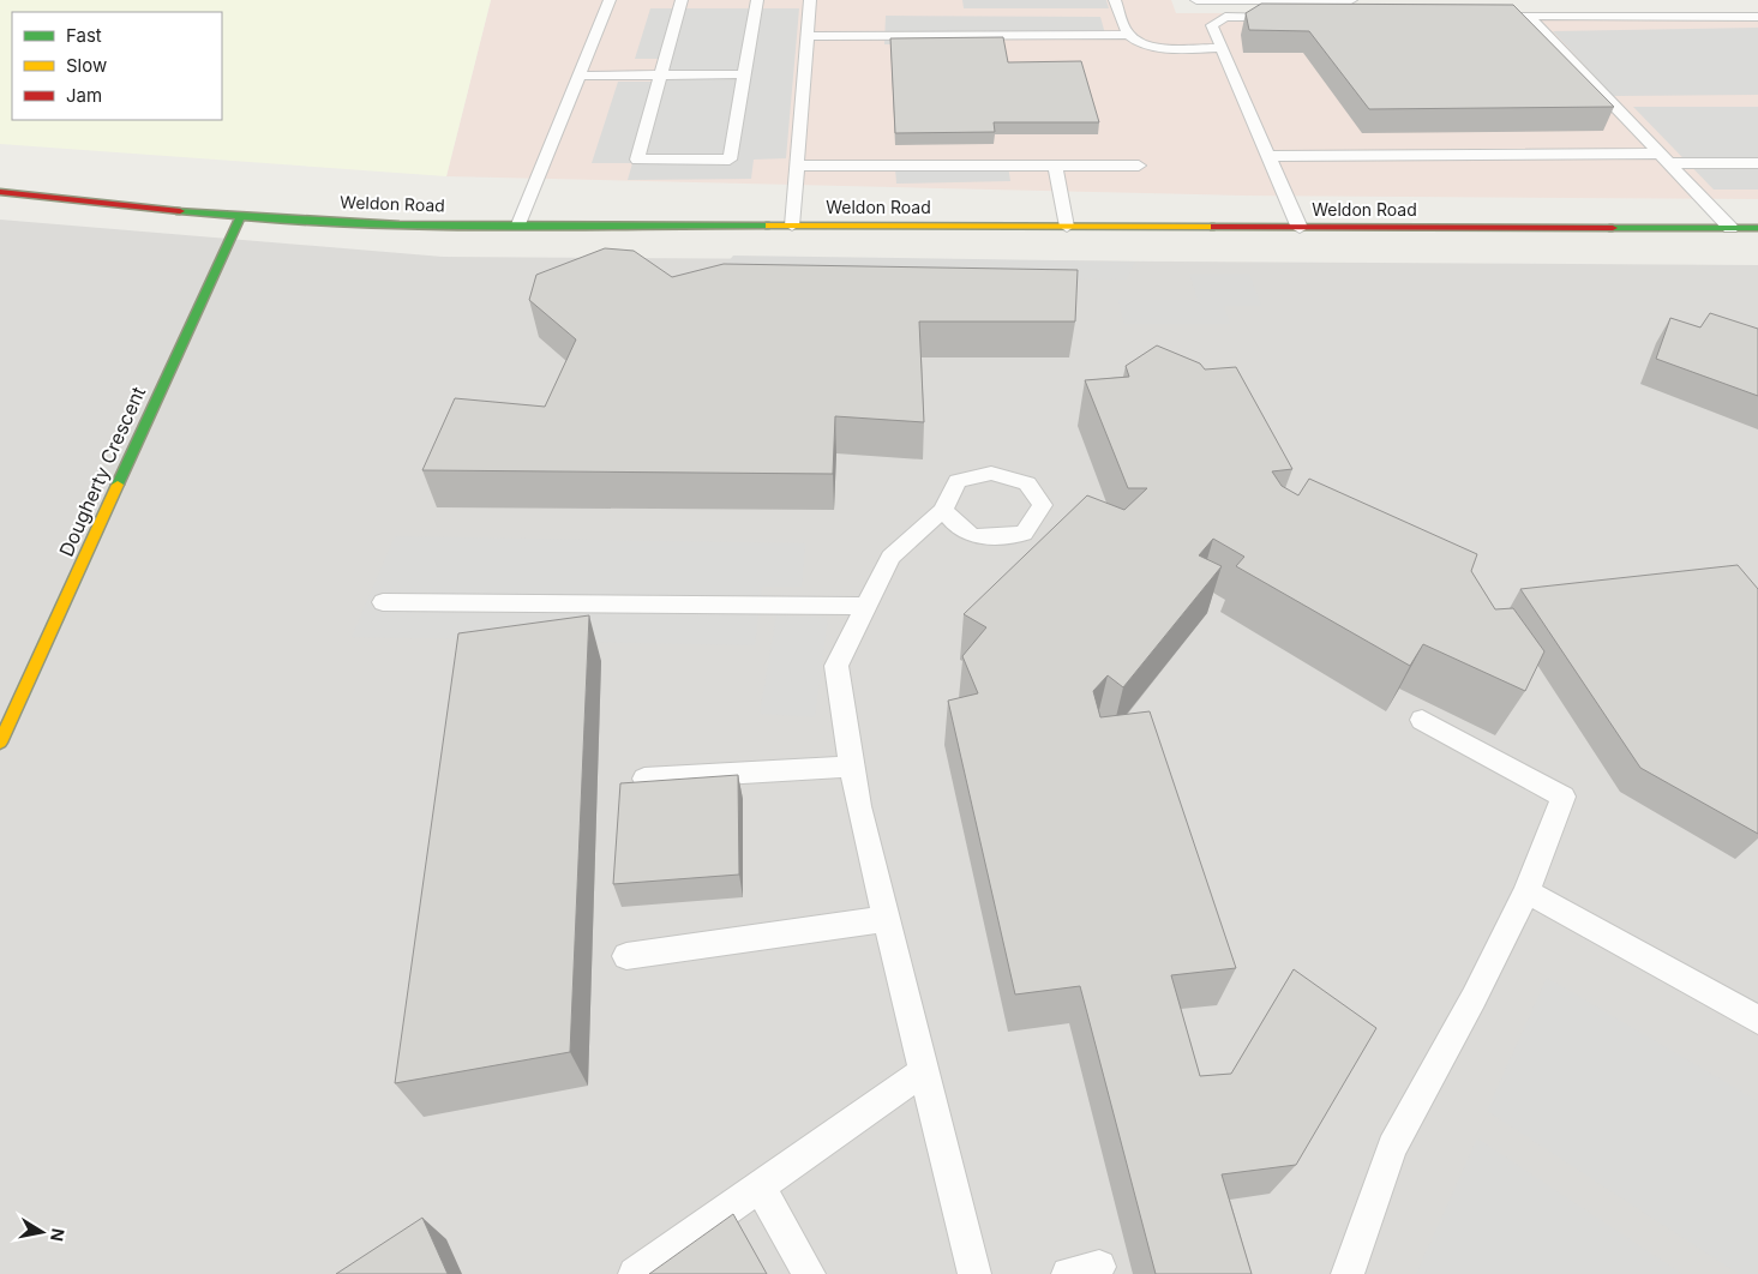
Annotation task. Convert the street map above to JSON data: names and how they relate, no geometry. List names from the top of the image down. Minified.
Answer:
{"streets":{"street":["Weldon Road","Dougherty Crescent"]},"crossings":[["Weldon Road","Dougherty Crescent"]],"legend":["Fast","Slow","Jam"],"north":"right"}
